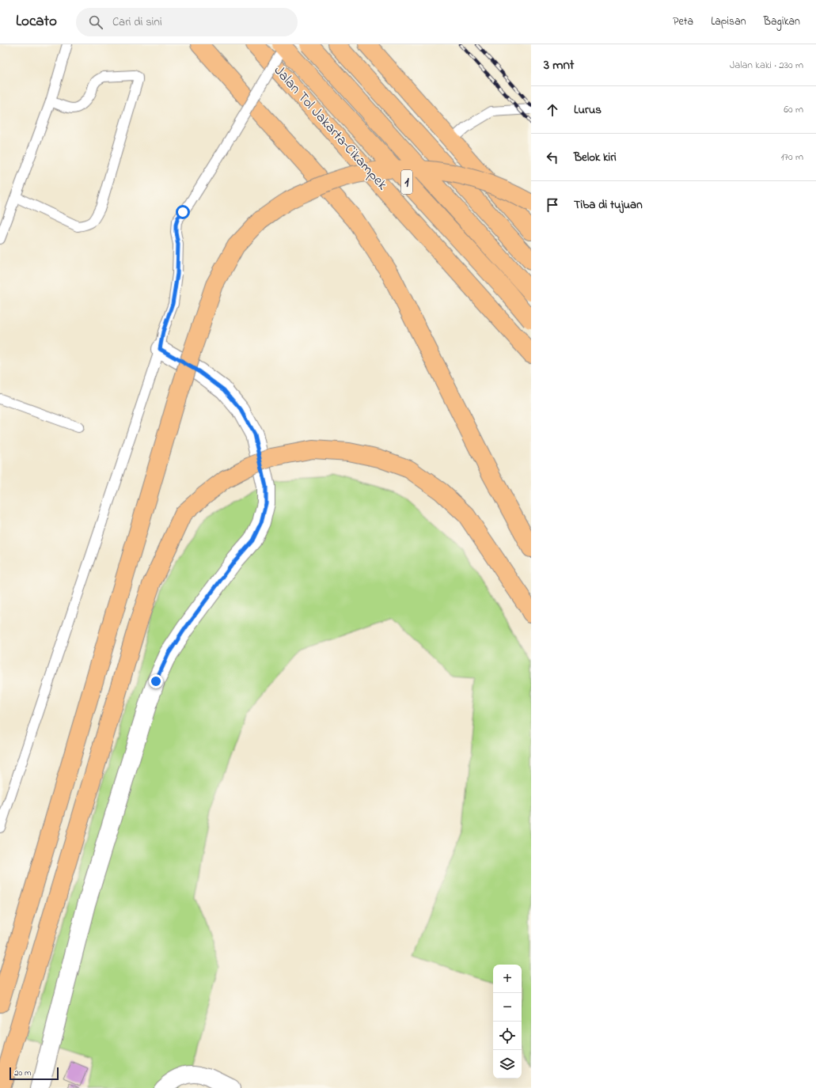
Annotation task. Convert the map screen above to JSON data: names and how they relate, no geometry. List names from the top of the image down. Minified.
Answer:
{"streets":{"highway":["Jalan Tol Jakarta–Cikampek","1"]},"scale_bar":"20 m","page":{"header":"Locato","search":"Cari di sini","nav":["Peta","Lapisan","Bagikan"],"heading":["3 mnt","Jalan kaki · 230 m"],"list":[["Lurus","60 m"],["Belok kiri","170 m"],"Tiba di tujuan"],"map_buttons":["+","−"],"scale":"20 m"}}
